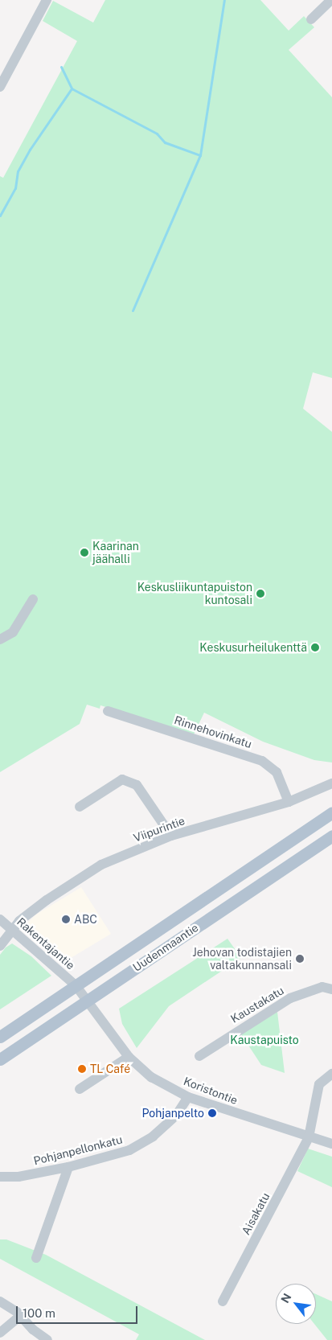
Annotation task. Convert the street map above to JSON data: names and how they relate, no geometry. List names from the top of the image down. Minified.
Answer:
{"streets":{"main road":["Uudenmaantie"],"street":["Rinnehovinkatu","Viipurintie","Rakentajantie","Kaustakatu","Koristontie","Pohjanpellonkatu","Aisakatu"]},"crossings":[["Rinnehovinkatu","Viipurintie"],["Viipurintie","Rakentajantie"],["Rakentajantie","Uudenmaantie"],["Rakentajantie","Koristontie"],["Uudenmaantie","Koristontie"],["Koristontie","Pohjanpellonkatu"],["Koristontie","Aisakatu"]],"parks":["Kaustapuisto"],"places":["Kaarinan jäähalli","Keskusliikuntapuiston kuntosali","Keskusurheilukenttä","ABC","Jehovan todistajien valtakunnansali","TL Café","Pohjanpelto"],"scale_bar":"100 m","north":"top left"}
